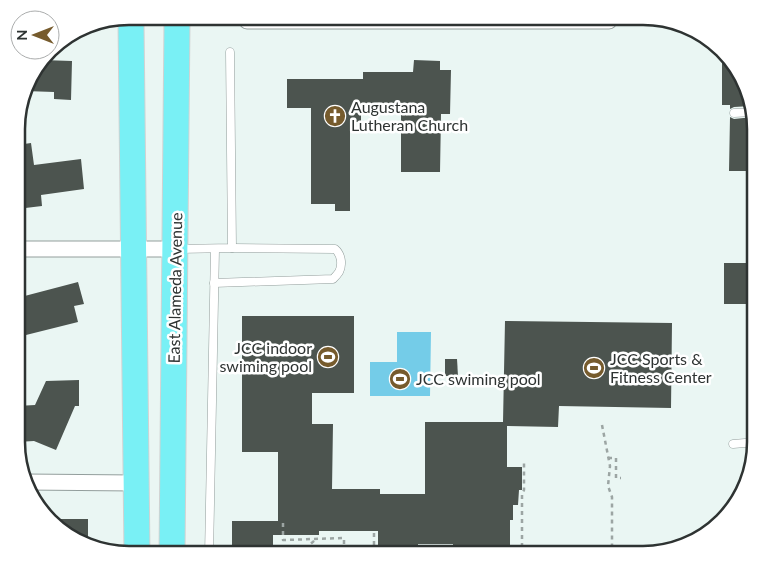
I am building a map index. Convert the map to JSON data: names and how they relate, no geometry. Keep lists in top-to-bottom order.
{
  "streets": {
    "main road": ["East Alameda Avenue"]
  },
  "places": {
    "church": ["Augustana Lutheran Church"],
    "sports": ["JCC indoor swiming pool", "JCC Sports & Fitness Center", "JCC swiming pool"]
  },
  "north": "left"
}
